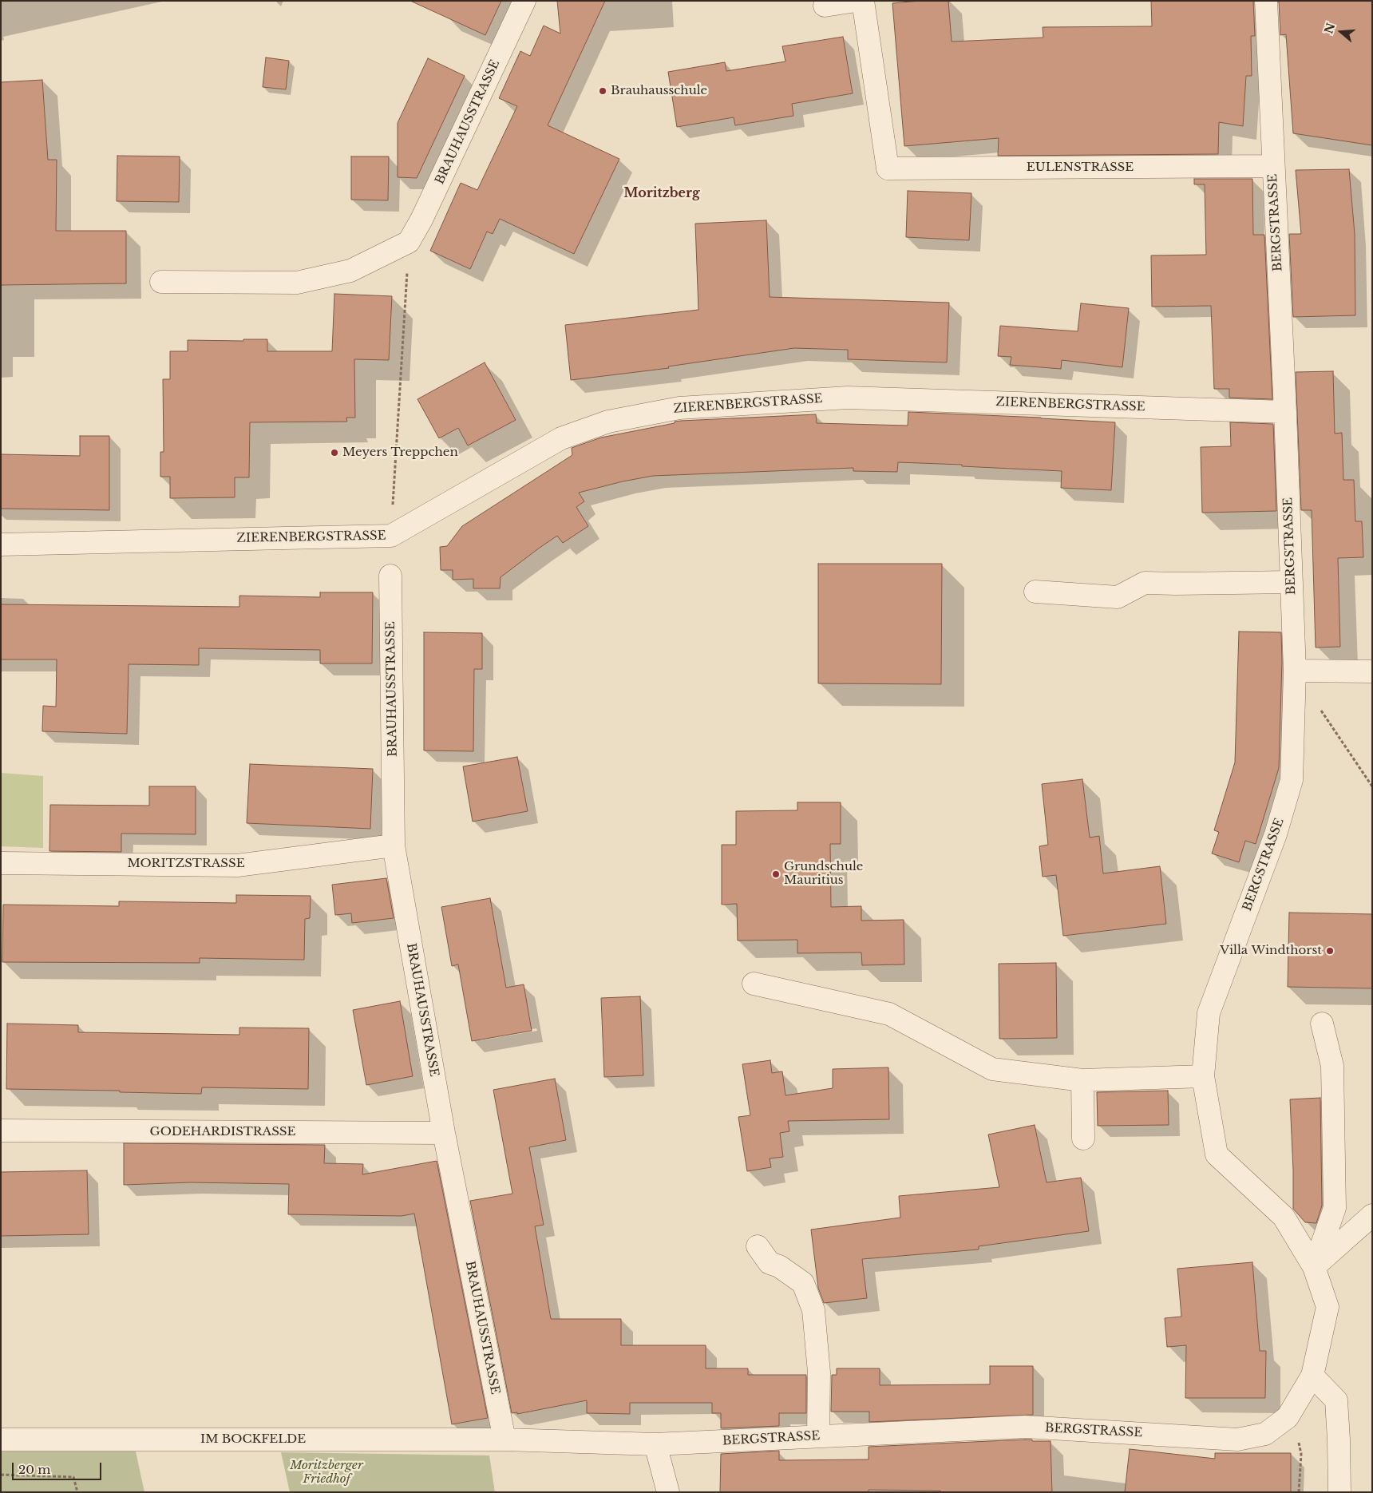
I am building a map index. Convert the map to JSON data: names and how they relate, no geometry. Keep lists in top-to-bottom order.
{
  "streets": {
    "street": [
      "BRAUHAUSSTRASSE",
      "EULENSTRASSE",
      "BERGSTRASSE",
      "ZIERENBERGSTRASSE",
      "MORITZSTRASSE",
      "GODEHARDISTRASSE",
      "IM BOCKFELDE"
    ]
  },
  "crossings": [
    ["BRAUHAUSSTRASSE", "BERGSTRASSE"],
    ["BRAUHAUSSTRASSE", "MORITZSTRASSE"],
    ["BRAUHAUSSTRASSE", "GODEHARDISTRASSE"],
    ["BRAUHAUSSTRASSE", "IM BOCKFELDE"],
    ["EULENSTRASSE", "BERGSTRASSE"],
    ["BERGSTRASSE", "ZIERENBERGSTRASSE"],
    ["BERGSTRASSE", "IM BOCKFELDE"]
  ],
  "districts": ["Moritzberg"],
  "parks": ["Moritzberger Friedhof"],
  "places": [
    "Brauhausschule",
    "Meyers Treppchen",
    "Grundschule Mauritius",
    "Villa Windthorst"
  ],
  "scale_bar": "20 m",
  "north": "left"
}
